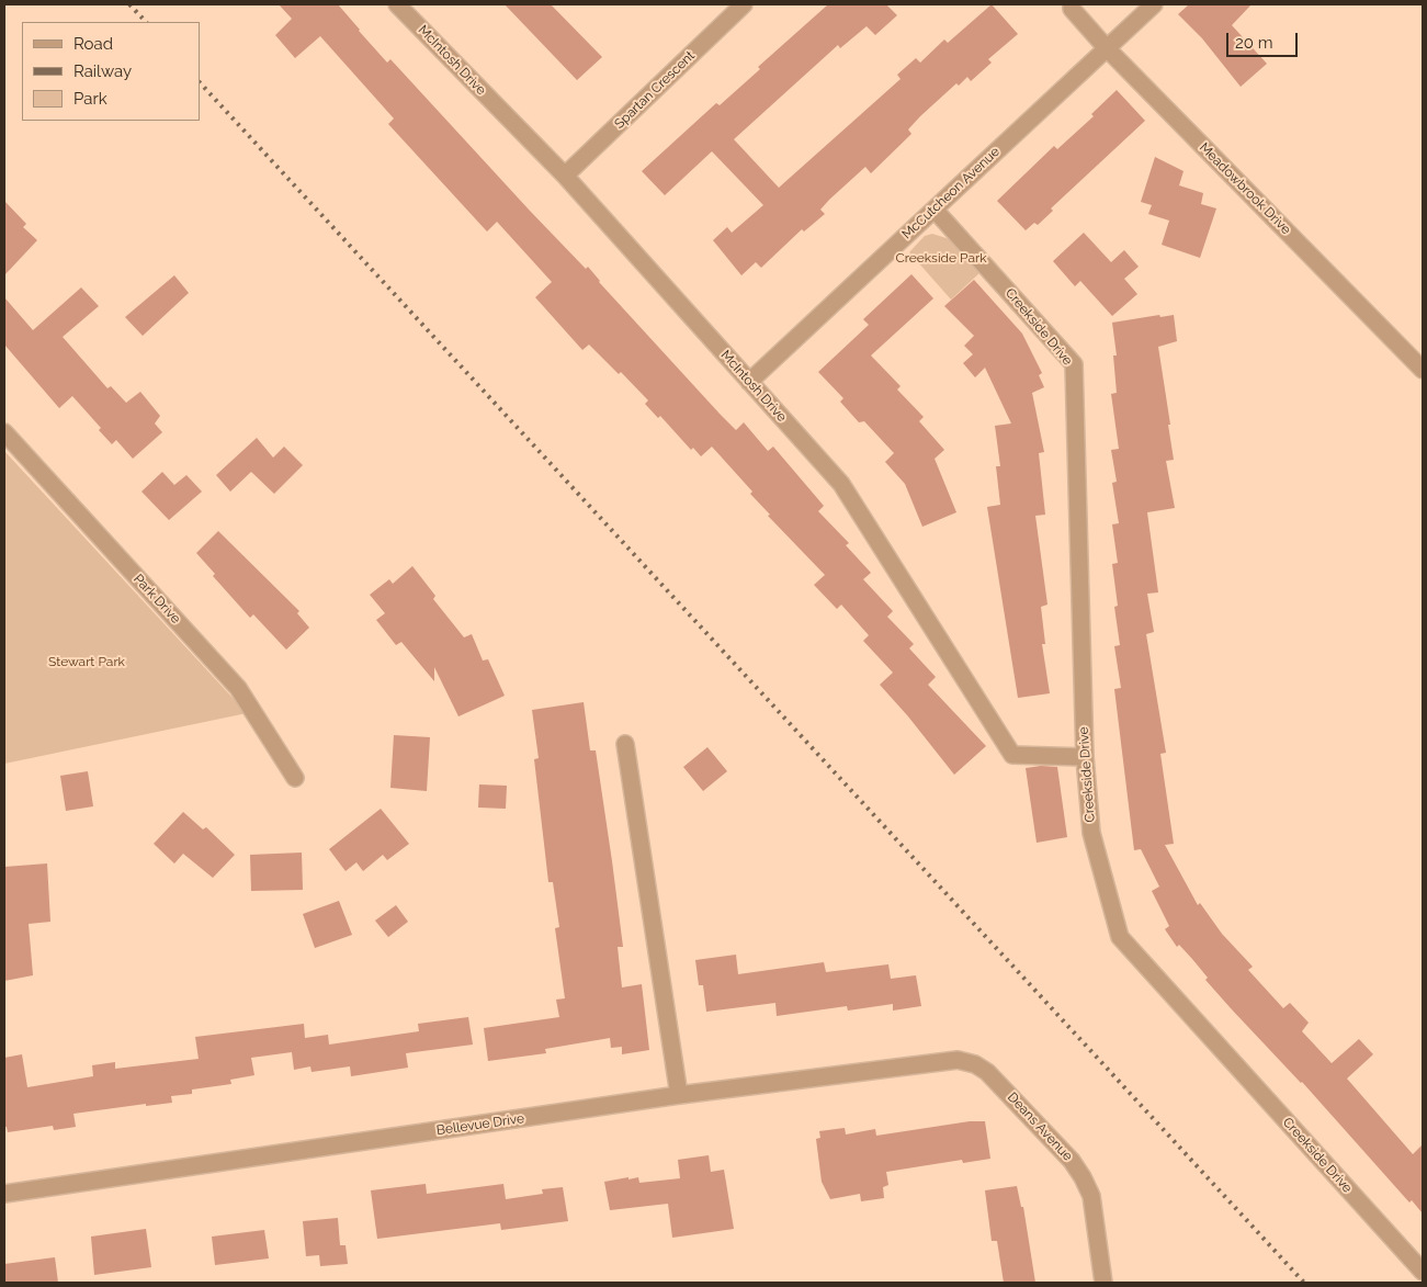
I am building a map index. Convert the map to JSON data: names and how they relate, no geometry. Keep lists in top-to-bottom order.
{
  "streets": {
    "street": [
      "McIntosh Drive",
      "Spartan Crescent",
      "Meadowbrook Drive",
      "McCutcheon Avenue",
      "Creekside Drive",
      "Park Drive",
      "Bellevue Drive",
      "Deans Avenue"
    ]
  },
  "crossings": [
    ["McIntosh Drive", "Spartan Crescent"],
    ["McIntosh Drive", "McCutcheon Avenue"],
    ["McIntosh Drive", "Creekside Drive"],
    ["Meadowbrook Drive", "McCutcheon Avenue"],
    ["McCutcheon Avenue", "Creekside Drive"],
    ["Bellevue Drive", "Deans Avenue"]
  ],
  "parks": ["Creekside Park", "Stewart Park"],
  "legend": ["Road", "Railway", "Park"],
  "scale_bar": "20 m"
}
